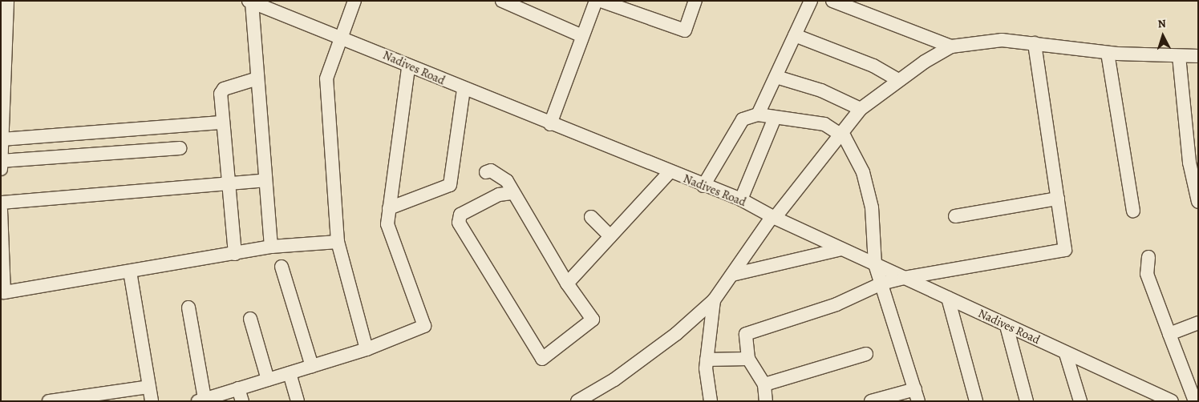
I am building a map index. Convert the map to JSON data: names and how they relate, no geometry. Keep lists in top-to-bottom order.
{
  "streets": {
    "street": ["Nadives Road"]
  },
  "north": "top"
}
